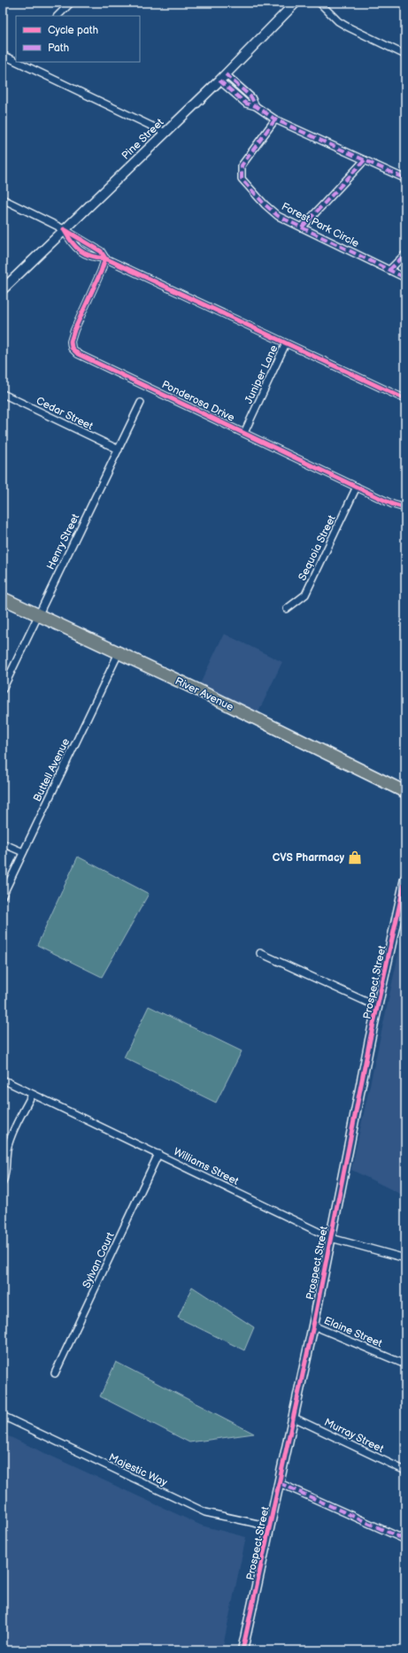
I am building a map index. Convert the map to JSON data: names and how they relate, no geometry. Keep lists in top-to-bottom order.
{
  "streets": {
    "highway": ["River Avenue"],
    "street": [
      "Pine Street",
      "Forest Park Circle",
      "Juniper Lane",
      "Ponderosa Drive",
      "Cedar Street",
      "Henry Street",
      "Sequoia Street",
      "Buttell Avenue",
      "Prospect Street",
      "Williams Street",
      "Sylvan Court",
      "Elaine Street",
      "Murray Street",
      "Majestic Way"
    ]
  },
  "crossings": [
    ["Juniper Lane", "Ponderosa Drive"],
    ["Ponderosa Drive", "Sequoia Street"],
    ["Cedar Street", "Henry Street"],
    ["Henry Street", "River Avenue"],
    ["River Avenue", "Buttell Avenue"],
    ["Prospect Street", "Williams Street"],
    ["Prospect Street", "Elaine Street"],
    ["Prospect Street", "Murray Street"],
    ["Prospect Street", "Majestic Way"],
    ["Williams Street", "Sylvan Court"]
  ],
  "places": {
    "shop": ["CVS Pharmacy"]
  },
  "legend": ["Cycle path", "Path"]
}
